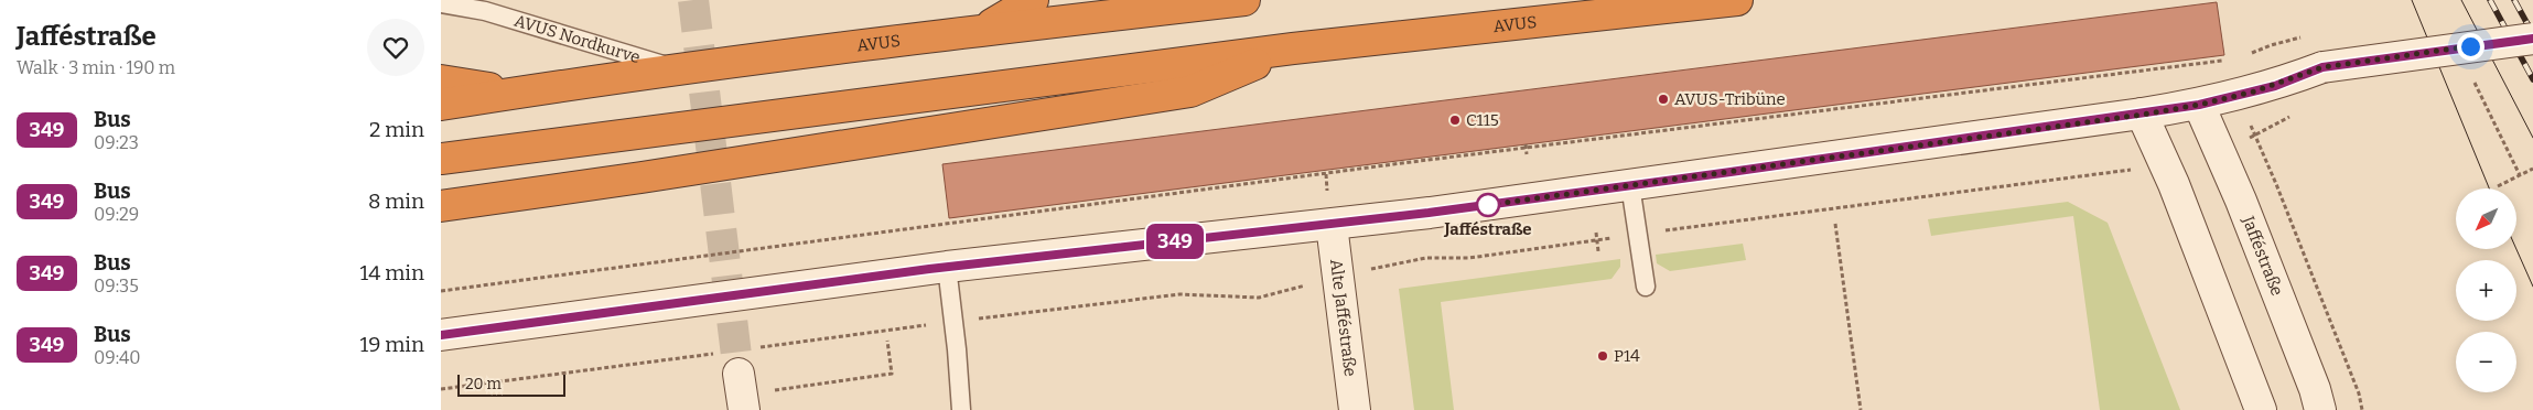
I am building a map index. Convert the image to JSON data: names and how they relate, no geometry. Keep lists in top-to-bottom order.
{
  "streets": {
    "highway": ["AVUS"],
    "main road": ["Jafféstraße", "Alte Jafféstraße"],
    "lane": ["AVUS Nordkurve"]
  },
  "crossings": [
    ["AVUS", "AVUS Nordkurve"]
  ],
  "places": [
    "AVUS-Tribüne",
    "C115",
    "Jafféstraße",
    "P14"
  ],
  "lines": ["bus line 349"],
  "scale_bar": "20 m",
  "north": "bottom left",
  "page": {
    "heading": ["Jafféstraße", "Walk · 3 min · 190 m"],
    "on_map": "349",
    "list": [
      {
        "mark": "349",
        "name": "Bus",
        "note": "09:23",
        "value": "2 min"
      },
      {
        "mark": "349",
        "name": "Bus",
        "note": "09:29",
        "value": "8 min"
      },
      {
        "mark": "349",
        "name": "Bus",
        "note": "09:35",
        "value": "14 min"
      },
      {
        "mark": "349",
        "name": "Bus",
        "note": "09:40",
        "value": "19 min"
      }
    ],
    "map_buttons": ["+", "−"],
    "scale": "20 m"
  }
}
